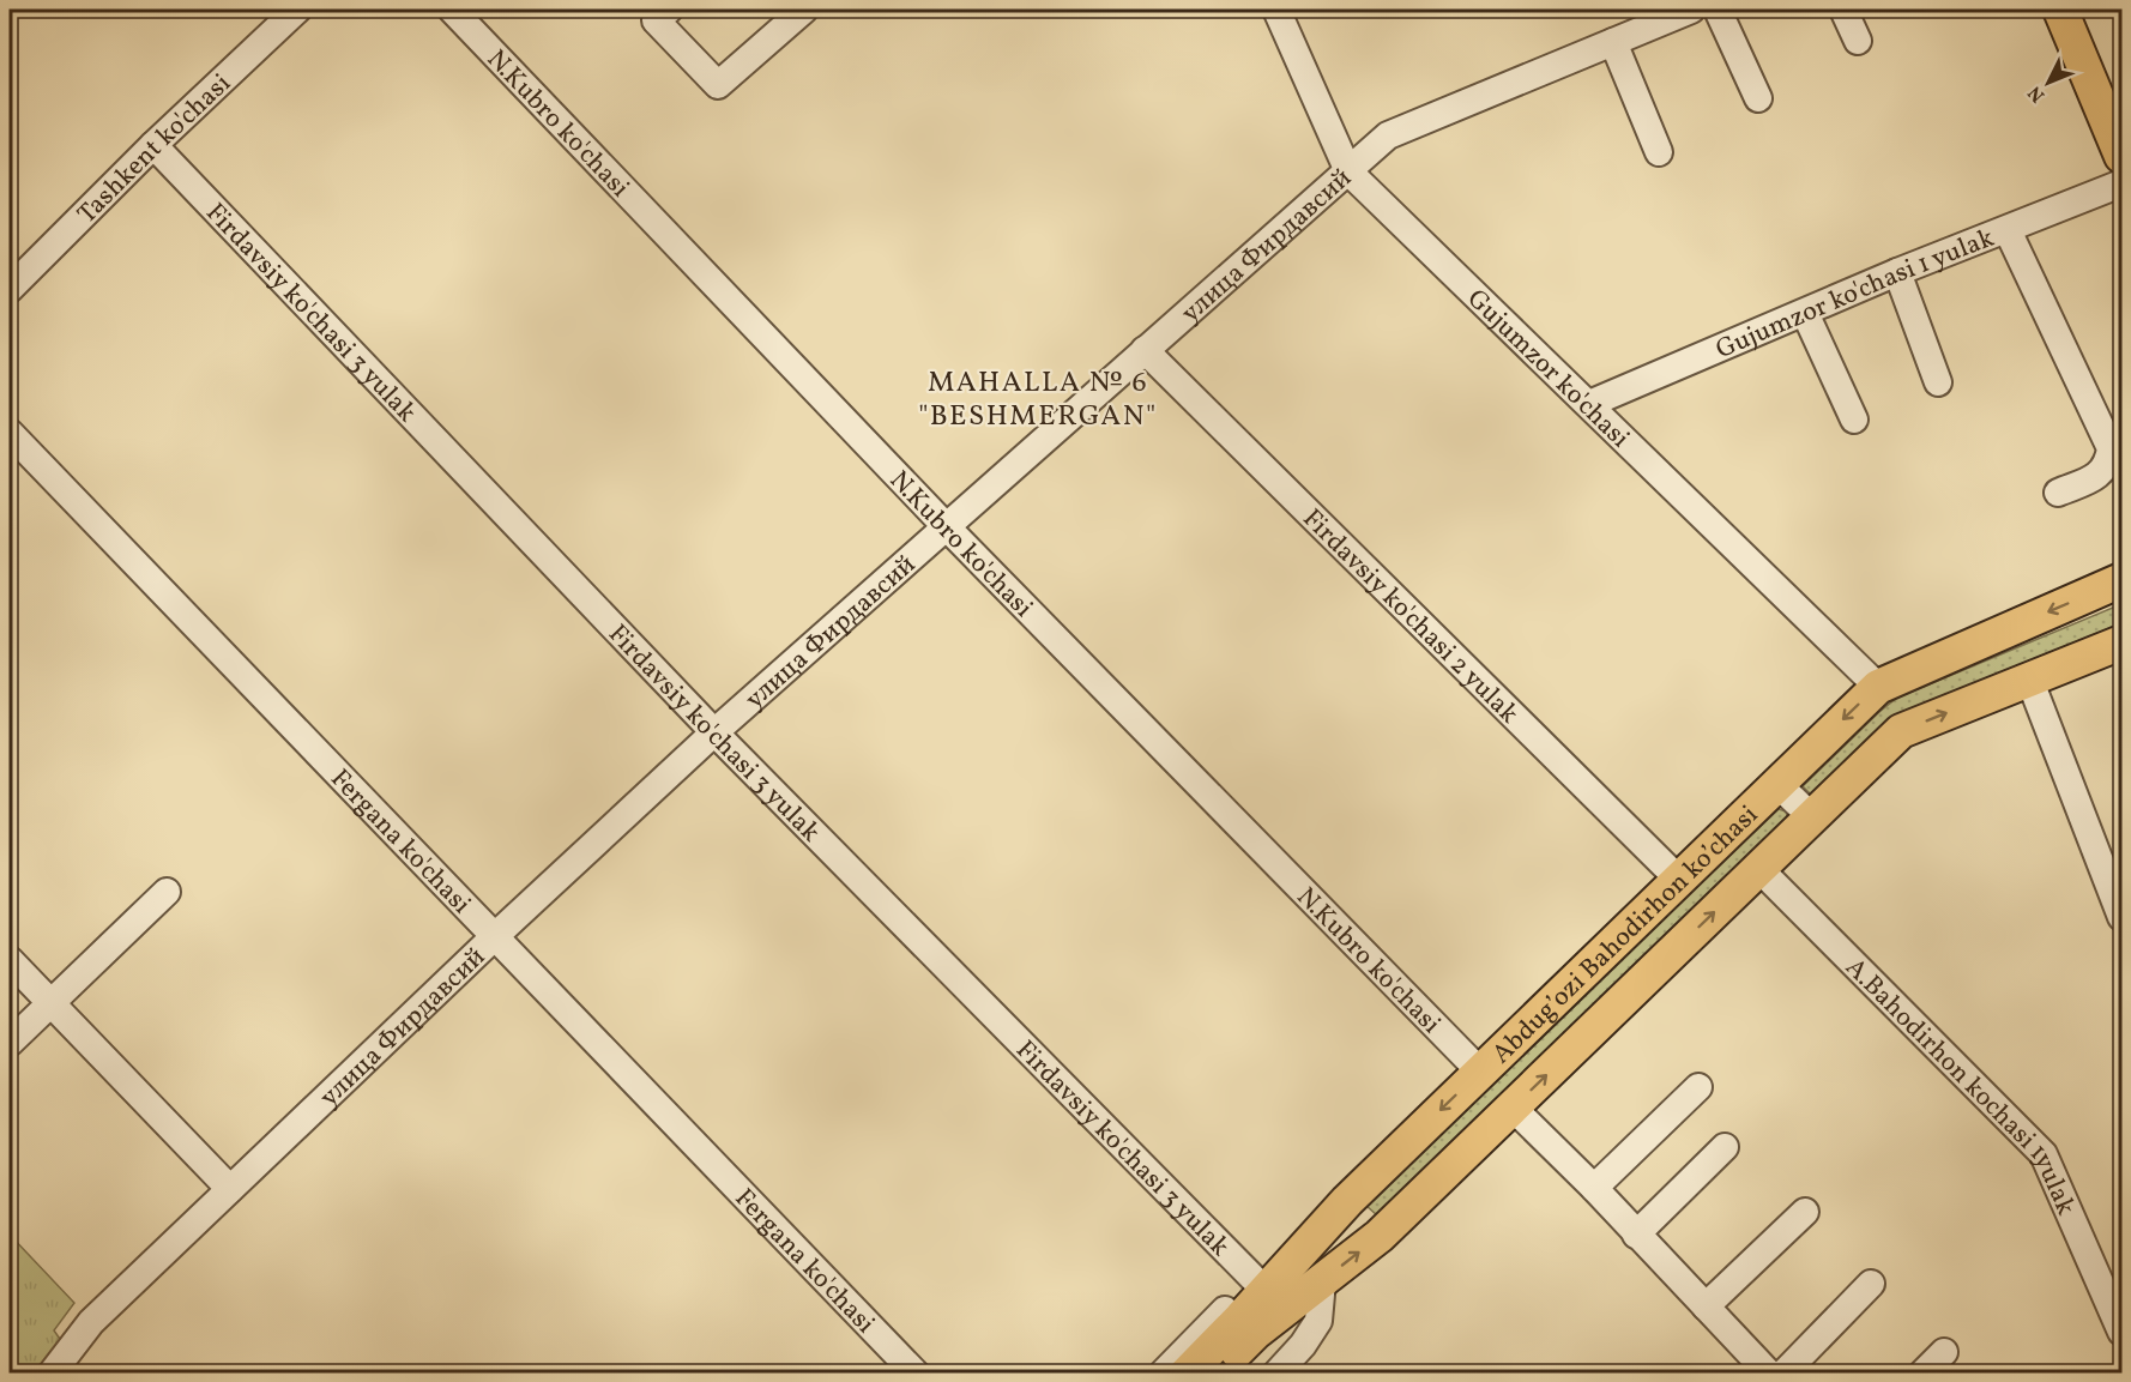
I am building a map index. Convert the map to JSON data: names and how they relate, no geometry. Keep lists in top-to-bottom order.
{
  "streets": {
    "main road": ["Abdug’ozi Bahodirhon ko’chasi"],
    "street": [
      "N.Kubro ko'chasi",
      "Tashkent ko'chasi",
      "улица Фирдавсий",
      "Gujumzor ko'chasi 1 yulak",
      "Firdavsiy ko'chasi 3 yulak",
      "Gujumzor ko'chasi",
      "Firdavsiy ko'chasi 2 yulak",
      "Fergana ko'chasi",
      "A.Bahodirhon kochasi 1yulak"
    ]
  },
  "crossings": [
    ["N.Kubro ko'chasi", "улица Фирдавсий"],
    ["N.Kubro ko'chasi", "Abdug’ozi Bahodirhon ko’chasi"],
    ["Tashkent ko'chasi", "Firdavsiy ko'chasi 3 yulak"],
    ["улица Фирдавсий", "Firdavsiy ko'chasi 3 yulak"],
    ["улица Фирдавсий", "Gujumzor ko'chasi"],
    ["улица Фирдавсий", "Firdavsiy ko'chasi 2 yulak"],
    ["улица Фирдавсий", "Fergana ko'chasi"],
    ["Gujumzor ko'chasi 1 yulak", "Gujumzor ko'chasi"],
    ["Firdavsiy ko'chasi 3 yulak", "Abdug’ozi Bahodirhon ko’chasi"],
    ["Gujumzor ko'chasi", "Abdug’ozi Bahodirhon ko’chasi"],
    ["Firdavsiy ko'chasi 2 yulak", "Abdug’ozi Bahodirhon ko’chasi"],
    ["Abdug’ozi Bahodirhon ko’chasi", "A.Bahodirhon kochasi 1yulak"]
  ],
  "districts": ["MAHALLA № 6 \"BESHMERGAN\""],
  "north": "bottom left"
}
